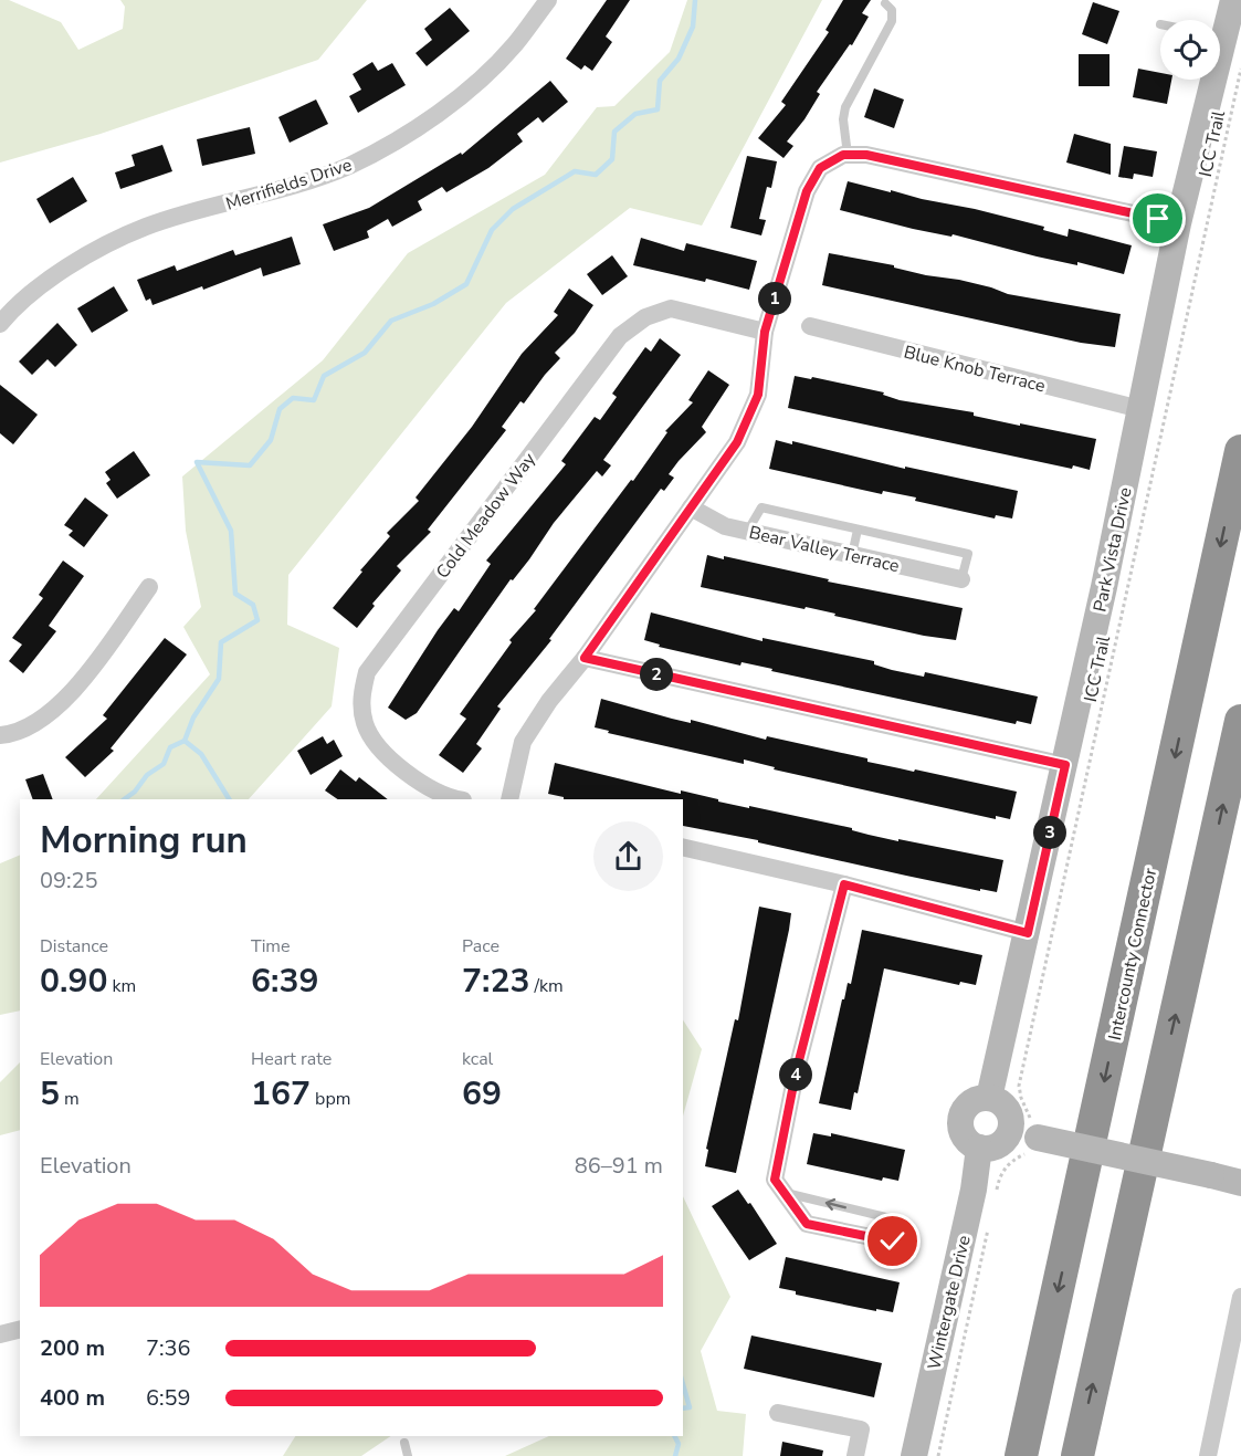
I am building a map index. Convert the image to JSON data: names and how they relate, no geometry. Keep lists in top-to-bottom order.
{
  "streets": {
    "highway": ["Intercounty Connector"],
    "street": [
      "Merrifields Drive",
      "Blue Knob Terrace",
      "Cold Meadow Way",
      "Bear Valley Terrace",
      "Park Vista Drive",
      "Wintergate Drive"
    ],
    "path": ["ICC Trail"]
  },
  "crossings": [
    ["Blue Knob Terrace", "Park Vista Drive"]
  ],
  "page": {
    "pins": [
      "1",
      "2",
      "3",
      "4"
    ],
    "heading": ["Morning run", "09:25"],
    "stats": [
      ["Distance", "0.90 km"],
      ["Time", "6:39"],
      ["Pace", "7:23 /km"],
      ["Elevation", "5 m"],
      ["Heart rate", "167 bpm"],
      ["kcal", "69"]
    ],
    "chart": ["Elevation", "86–91 m"],
    "list": [
      {
        "name": "200 m",
        "note": "7:36"
      },
      {
        "name": "400 m",
        "note": "6:59"
      }
    ]
  }
}
